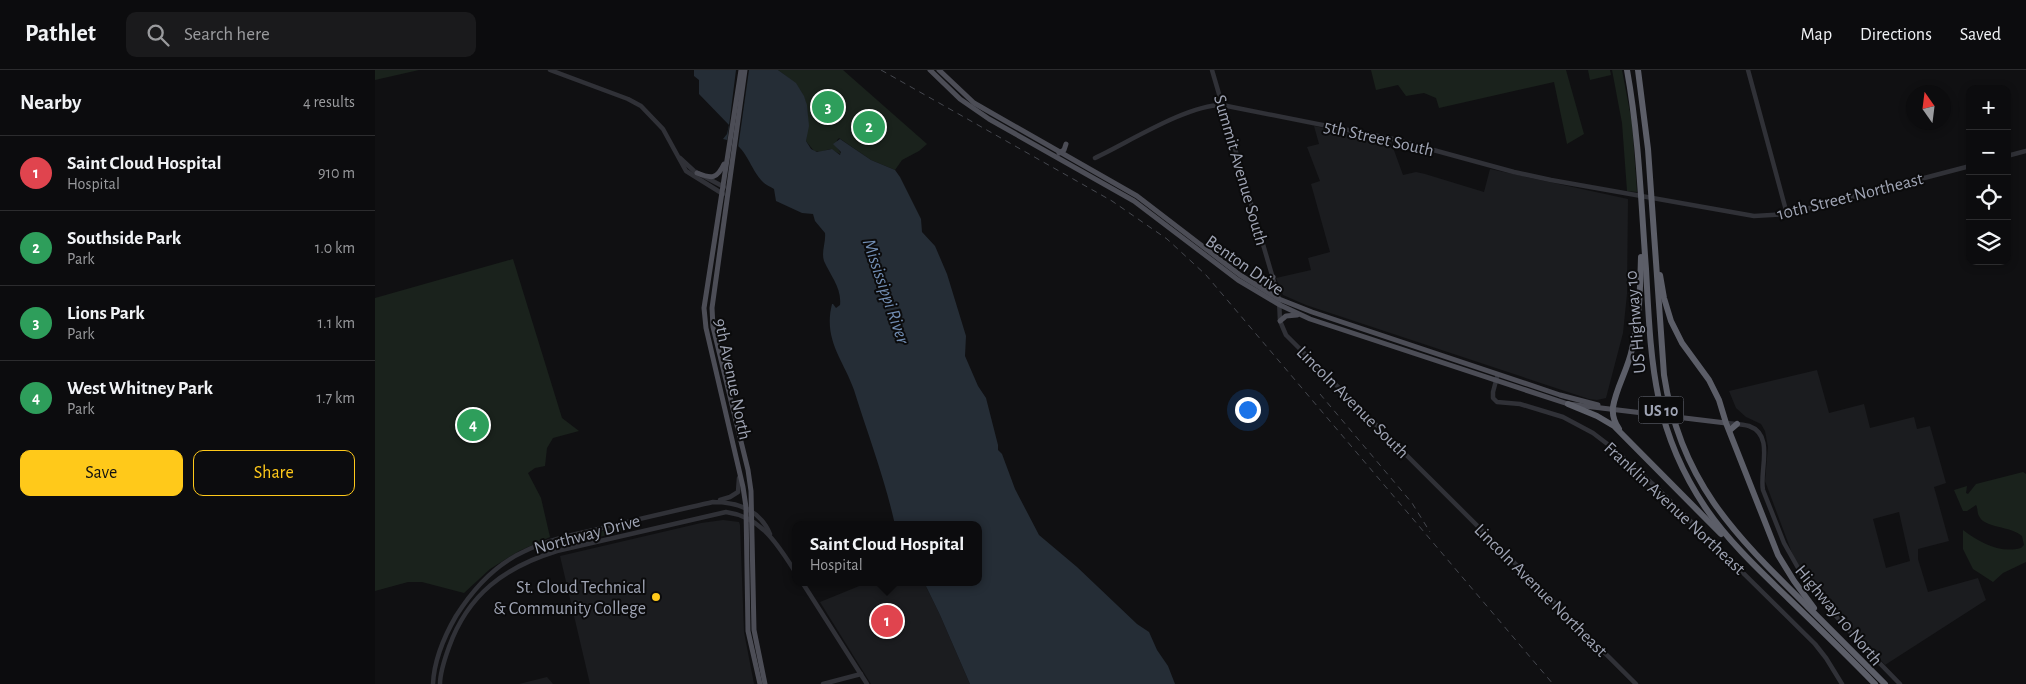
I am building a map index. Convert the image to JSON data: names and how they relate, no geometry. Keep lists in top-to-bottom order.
{
  "streets": {
    "highway": ["US Highway 10", "US 10"],
    "main road": ["Benton Drive", "9th Avenue North"],
    "street": [
      "5th Street South",
      "Summit Avenue South",
      "10th Street Northeast",
      "Lincoln Avenue South",
      "Franklin Avenue Northeast",
      "Northway Drive",
      "Lincoln Avenue Northeast",
      "Highway 10 North"
    ]
  },
  "crossings": [
    ["5th Street South", "Summit Avenue South"],
    ["5th Street South", "10th Street Northeast"],
    ["Summit Avenue South", "Benton Drive"],
    ["Benton Drive", "Franklin Avenue Northeast"],
    ["Benton Drive", "Highway 10 North"],
    ["9th Avenue North", "Northway Drive"],
    ["Lincoln Avenue South", "Lincoln Avenue Northeast"]
  ],
  "water": ["Mississippi River"],
  "places": ["St. Cloud Technical & Community College"],
  "north": "top",
  "page": {
    "header": "Pathlet",
    "search": "Search here",
    "nav": ["Map", "Directions", "Saved"],
    "heading": ["Nearby", "4 results"],
    "map_buttons": ["+", "−"],
    "pins": [
      "3",
      "2",
      "4",
      "1"
    ],
    "list": [
      {
        "mark": "1",
        "name": "Saint Cloud Hospital",
        "note": "Hospital",
        "value": "910 m"
      },
      {
        "mark": "2",
        "name": "Southside Park",
        "note": "Park",
        "value": "1.0 km"
      },
      {
        "mark": "3",
        "name": "Lions Park",
        "note": "Park",
        "value": "1.1 km"
      },
      {
        "mark": "4",
        "name": "West Whitney Park",
        "note": "Park",
        "value": "1.7 km"
      }
    ],
    "buttons": ["Save", "Share"],
    "popup": ["Saint Cloud Hospital", "Hospital"]
  }
}
